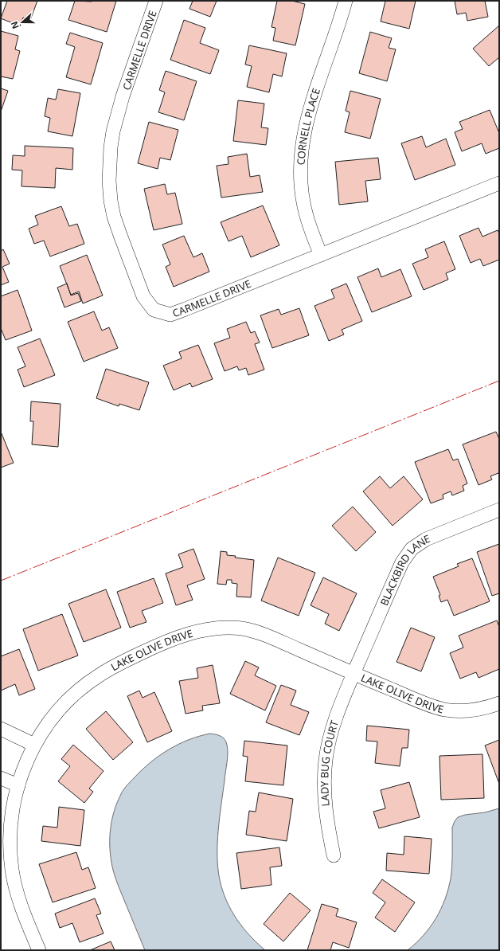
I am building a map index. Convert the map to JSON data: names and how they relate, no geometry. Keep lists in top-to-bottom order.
{
  "streets": {
    "street": [
      "CARMELLE DRIVE",
      "CORNELL PLACE",
      "BLACKBIRD LANE",
      "LAKE OLIVE DRIVE",
      "LADY BUG COURT"
    ]
  },
  "crossings": [
    ["CARMELLE DRIVE", "CORNELL PLACE"],
    ["BLACKBIRD LANE", "LAKE OLIVE DRIVE"],
    ["BLACKBIRD LANE", "LADY BUG COURT"],
    ["LAKE OLIVE DRIVE", "LADY BUG COURT"]
  ],
  "north": "left"
}
